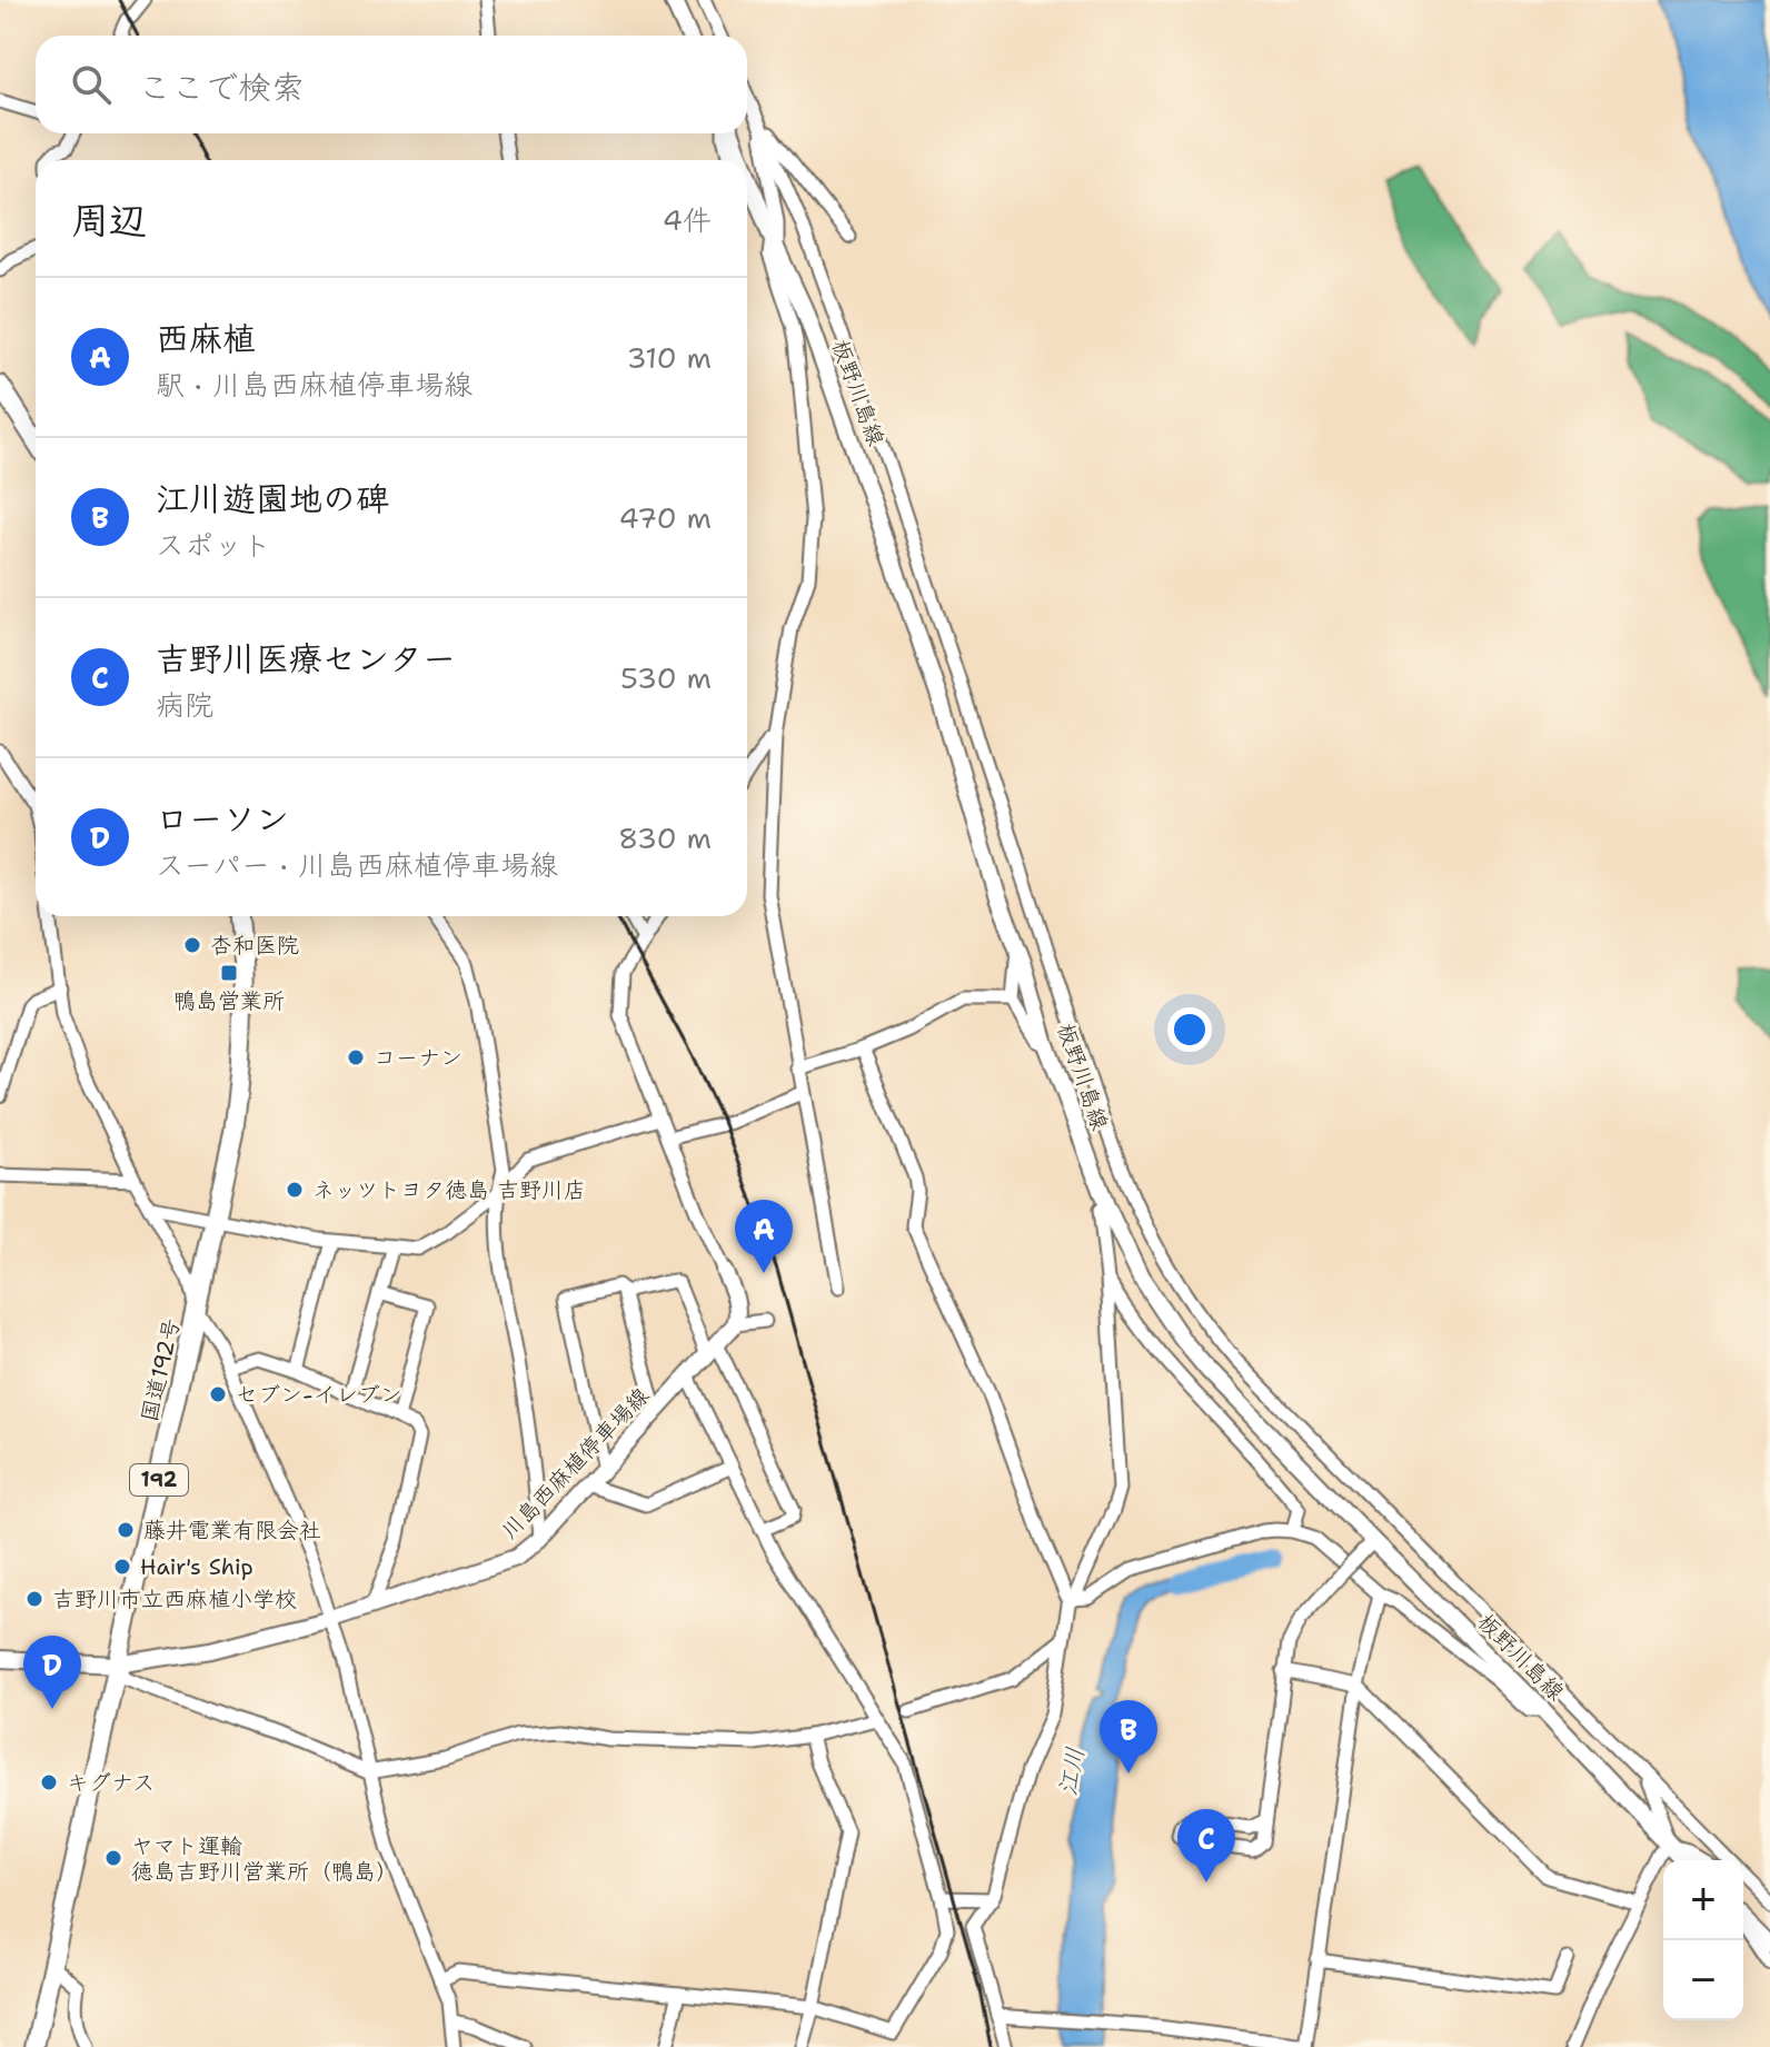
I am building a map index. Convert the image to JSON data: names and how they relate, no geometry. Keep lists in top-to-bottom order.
{
  "streets": {
    "highway": ["国道192号", "192"],
    "main road": ["板野川島線", "川島西麻植停車場線"]
  },
  "crossings": [
    ["国道192号", "川島西麻植停車場線"]
  ],
  "water": ["江川"],
  "places": {
    "other": [
      "杏和医院",
      "コーナン",
      "ネッツトヨタ徳島 吉野川店",
      "セブン-イレブン",
      "藤井電業有限会社",
      "Hair's Ship",
      "吉野川市立西麻植小学校",
      "キグナス",
      "ヤマト運輸 徳島吉野川営業所（鴨島）"
    ],
    "transit": ["鴨島営業所"]
  },
  "page": {
    "search": "ここで検索",
    "heading": ["周辺", "4件"],
    "list": [
      {
        "mark": "A",
        "name": "西麻植",
        "note": "駅 · 川島西麻植停車場線",
        "value": "310 m"
      },
      {
        "mark": "B",
        "name": "江川遊園地の碑",
        "note": "スポット",
        "value": "470 m"
      },
      {
        "mark": "C",
        "name": "吉野川医療センター",
        "note": "病院",
        "value": "530 m"
      },
      {
        "mark": "D",
        "name": "ローソン",
        "note": "スーパー · 川島西麻植停車場線",
        "value": "830 m"
      }
    ],
    "pins": [
      "A",
      "D",
      "B",
      "C"
    ],
    "map_buttons": ["+", "−"]
  }
}
